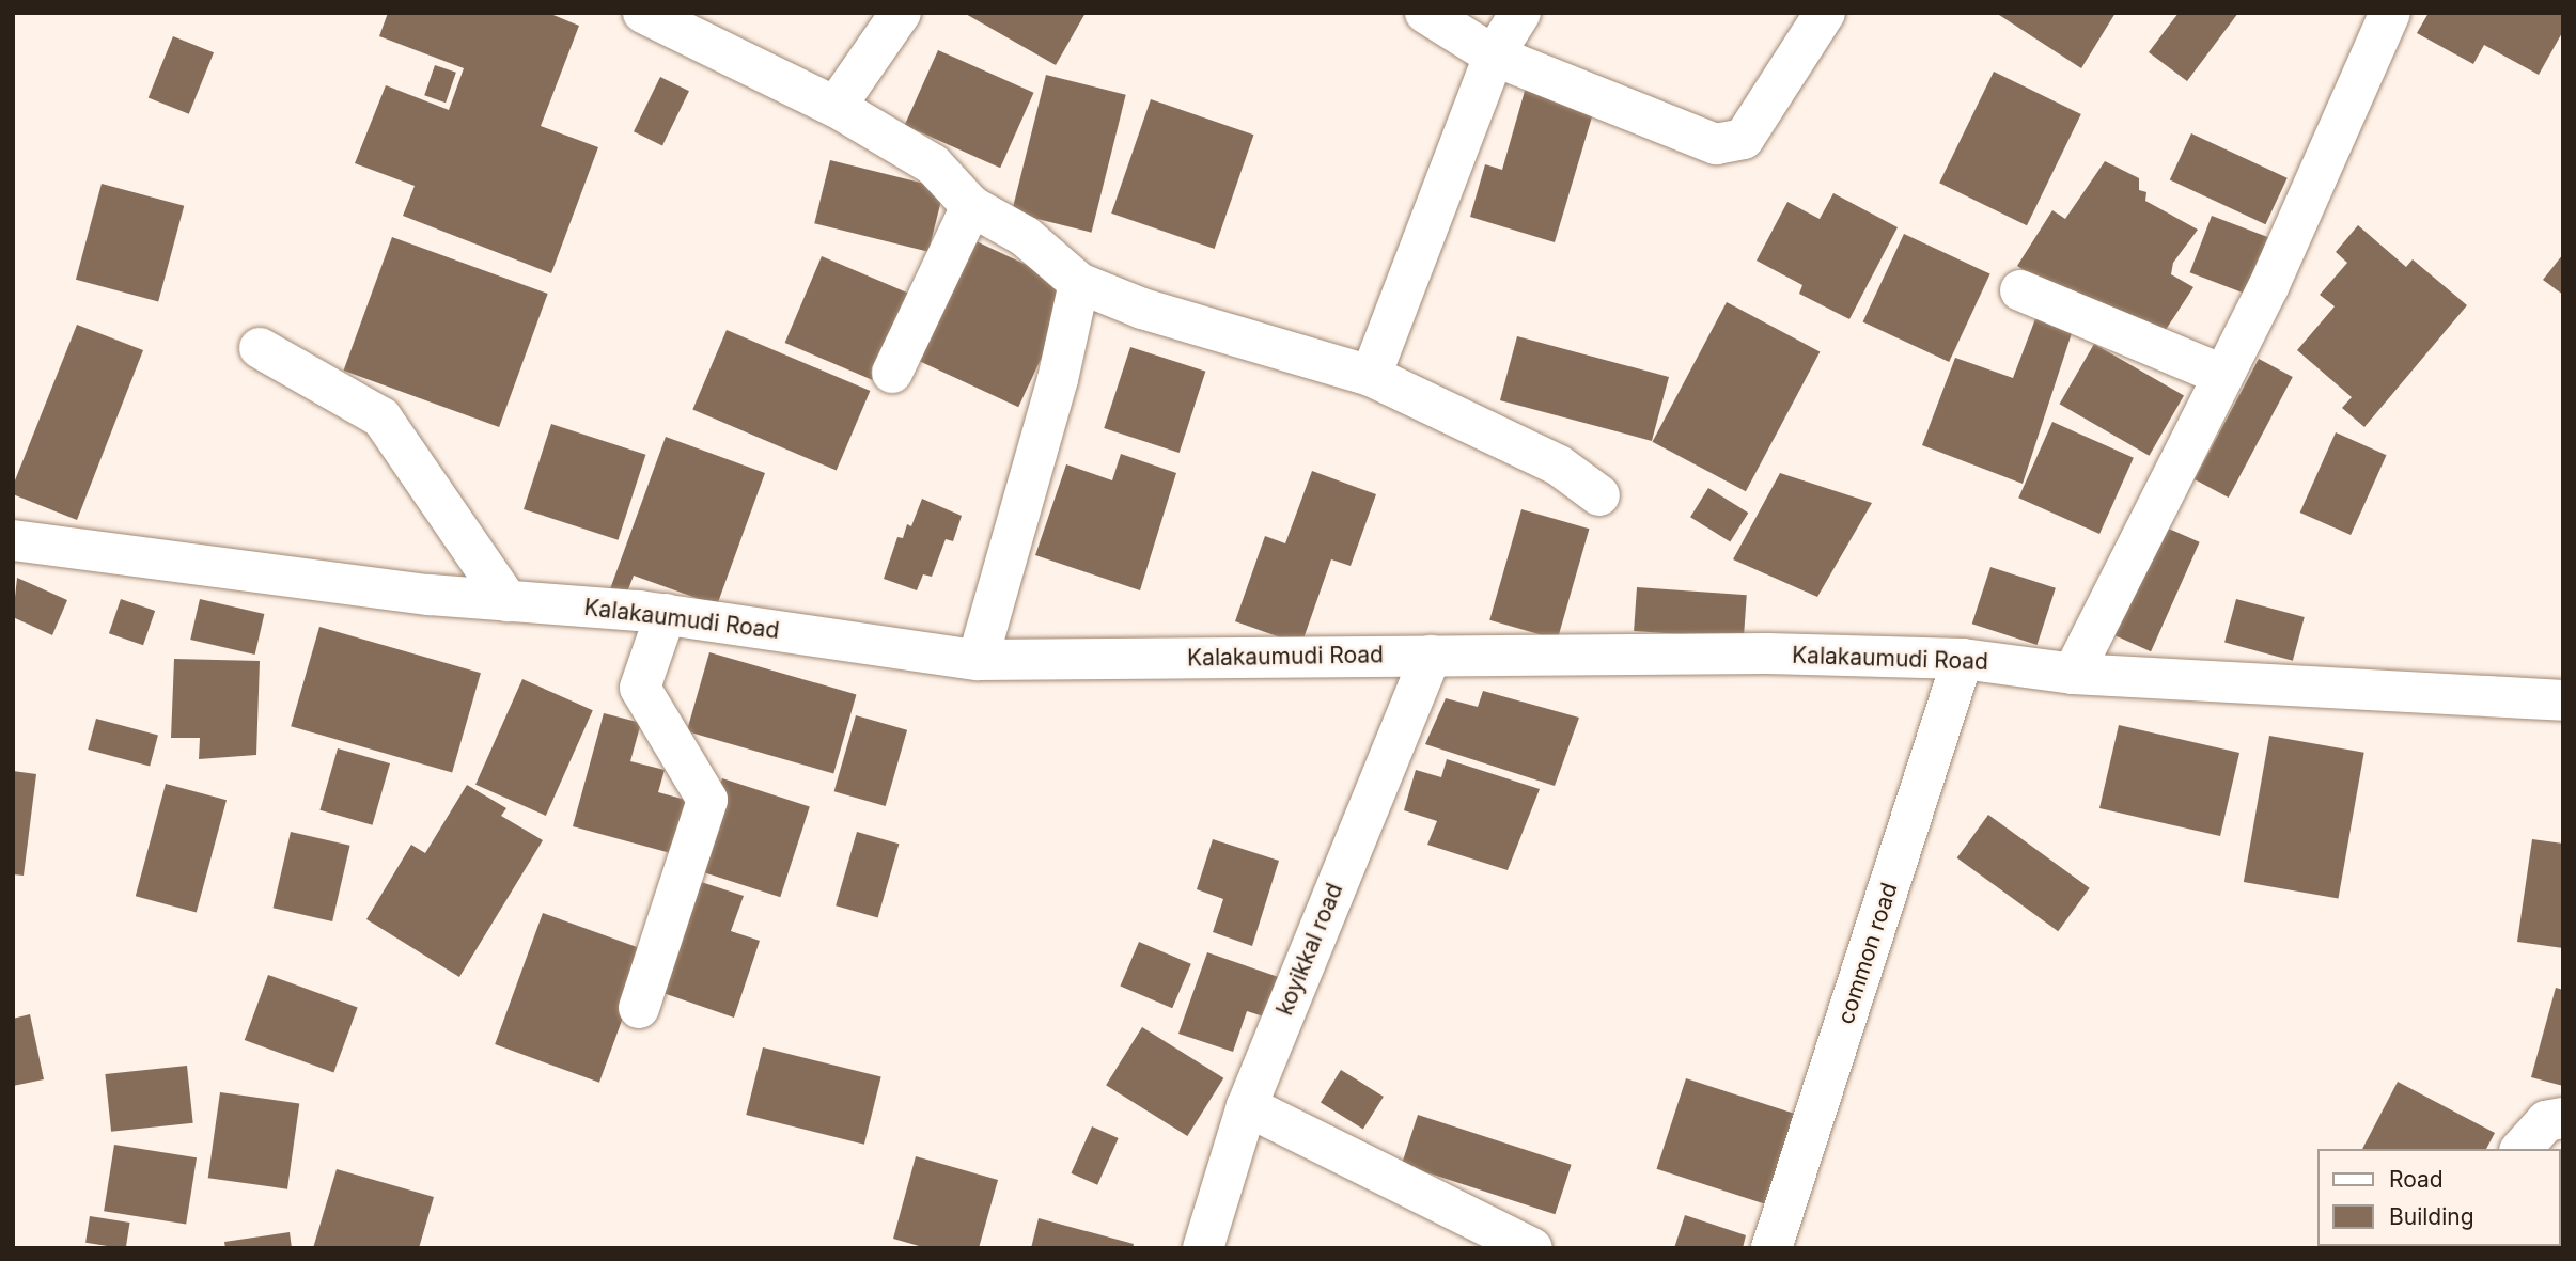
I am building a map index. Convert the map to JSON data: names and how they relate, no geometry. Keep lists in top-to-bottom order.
{
  "streets": {
    "street": ["Kalakaumudi Road", "koyikkal road", "common road"]
  },
  "crossings": [
    ["Kalakaumudi Road", "koyikkal road"],
    ["Kalakaumudi Road", "common road"]
  ],
  "legend": ["Road", "Building"]
}
